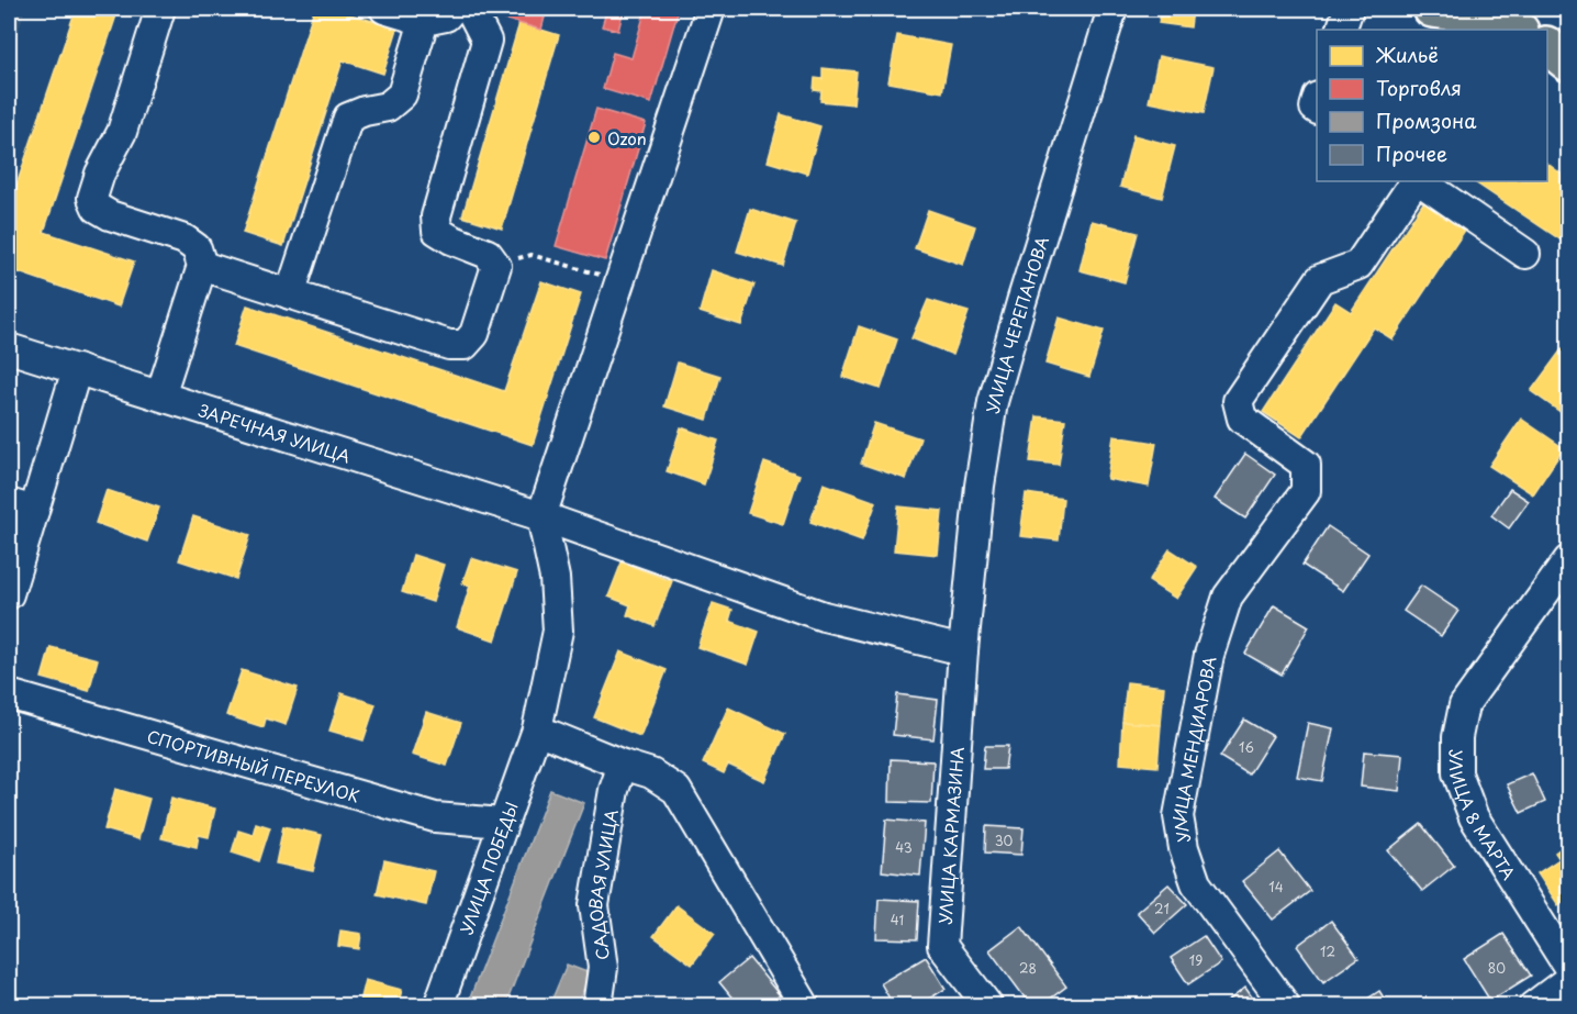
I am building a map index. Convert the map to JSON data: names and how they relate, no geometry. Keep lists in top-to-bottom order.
{
  "streets": {
    "street": [
      "УЛИЦА ЧЕРЕПАНОВА",
      "ЗАРЕЧНАЯ УЛИЦА",
      "УЛИЦА МЕНДИАРОВА",
      "СПОРТИВНЫЙ ПЕРЕУЛОК",
      "УЛИЦА 8 МАРТА",
      "УЛИЦА КАРМАЗИНА",
      "УЛИЦА ПОБЕДЫ",
      "САДОВАЯ УЛИЦА"
    ]
  },
  "crossings": [
    ["УЛИЦА ЧЕРЕПАНОВА", "ЗАРЕЧНАЯ УЛИЦА"],
    ["УЛИЦА ЧЕРЕПАНОВА", "УЛИЦА КАРМАЗИНА"],
    ["ЗАРЕЧНАЯ УЛИЦА", "УЛИЦА КАРМАЗИНА"],
    ["ЗАРЕЧНАЯ УЛИЦА", "УЛИЦА ПОБЕДЫ"],
    ["СПОРТИВНЫЙ ПЕРЕУЛОК", "УЛИЦА ПОБЕДЫ"]
  ],
  "places": ["Ozon"],
  "house_numbers": [
    "16",
    "30",
    "43",
    "14",
    "21",
    "41",
    "12",
    "19",
    "28",
    "80"
  ],
  "legend": [
    "Жильё",
    "Торговля",
    "Промзона",
    "Прочее"
  ]
}
